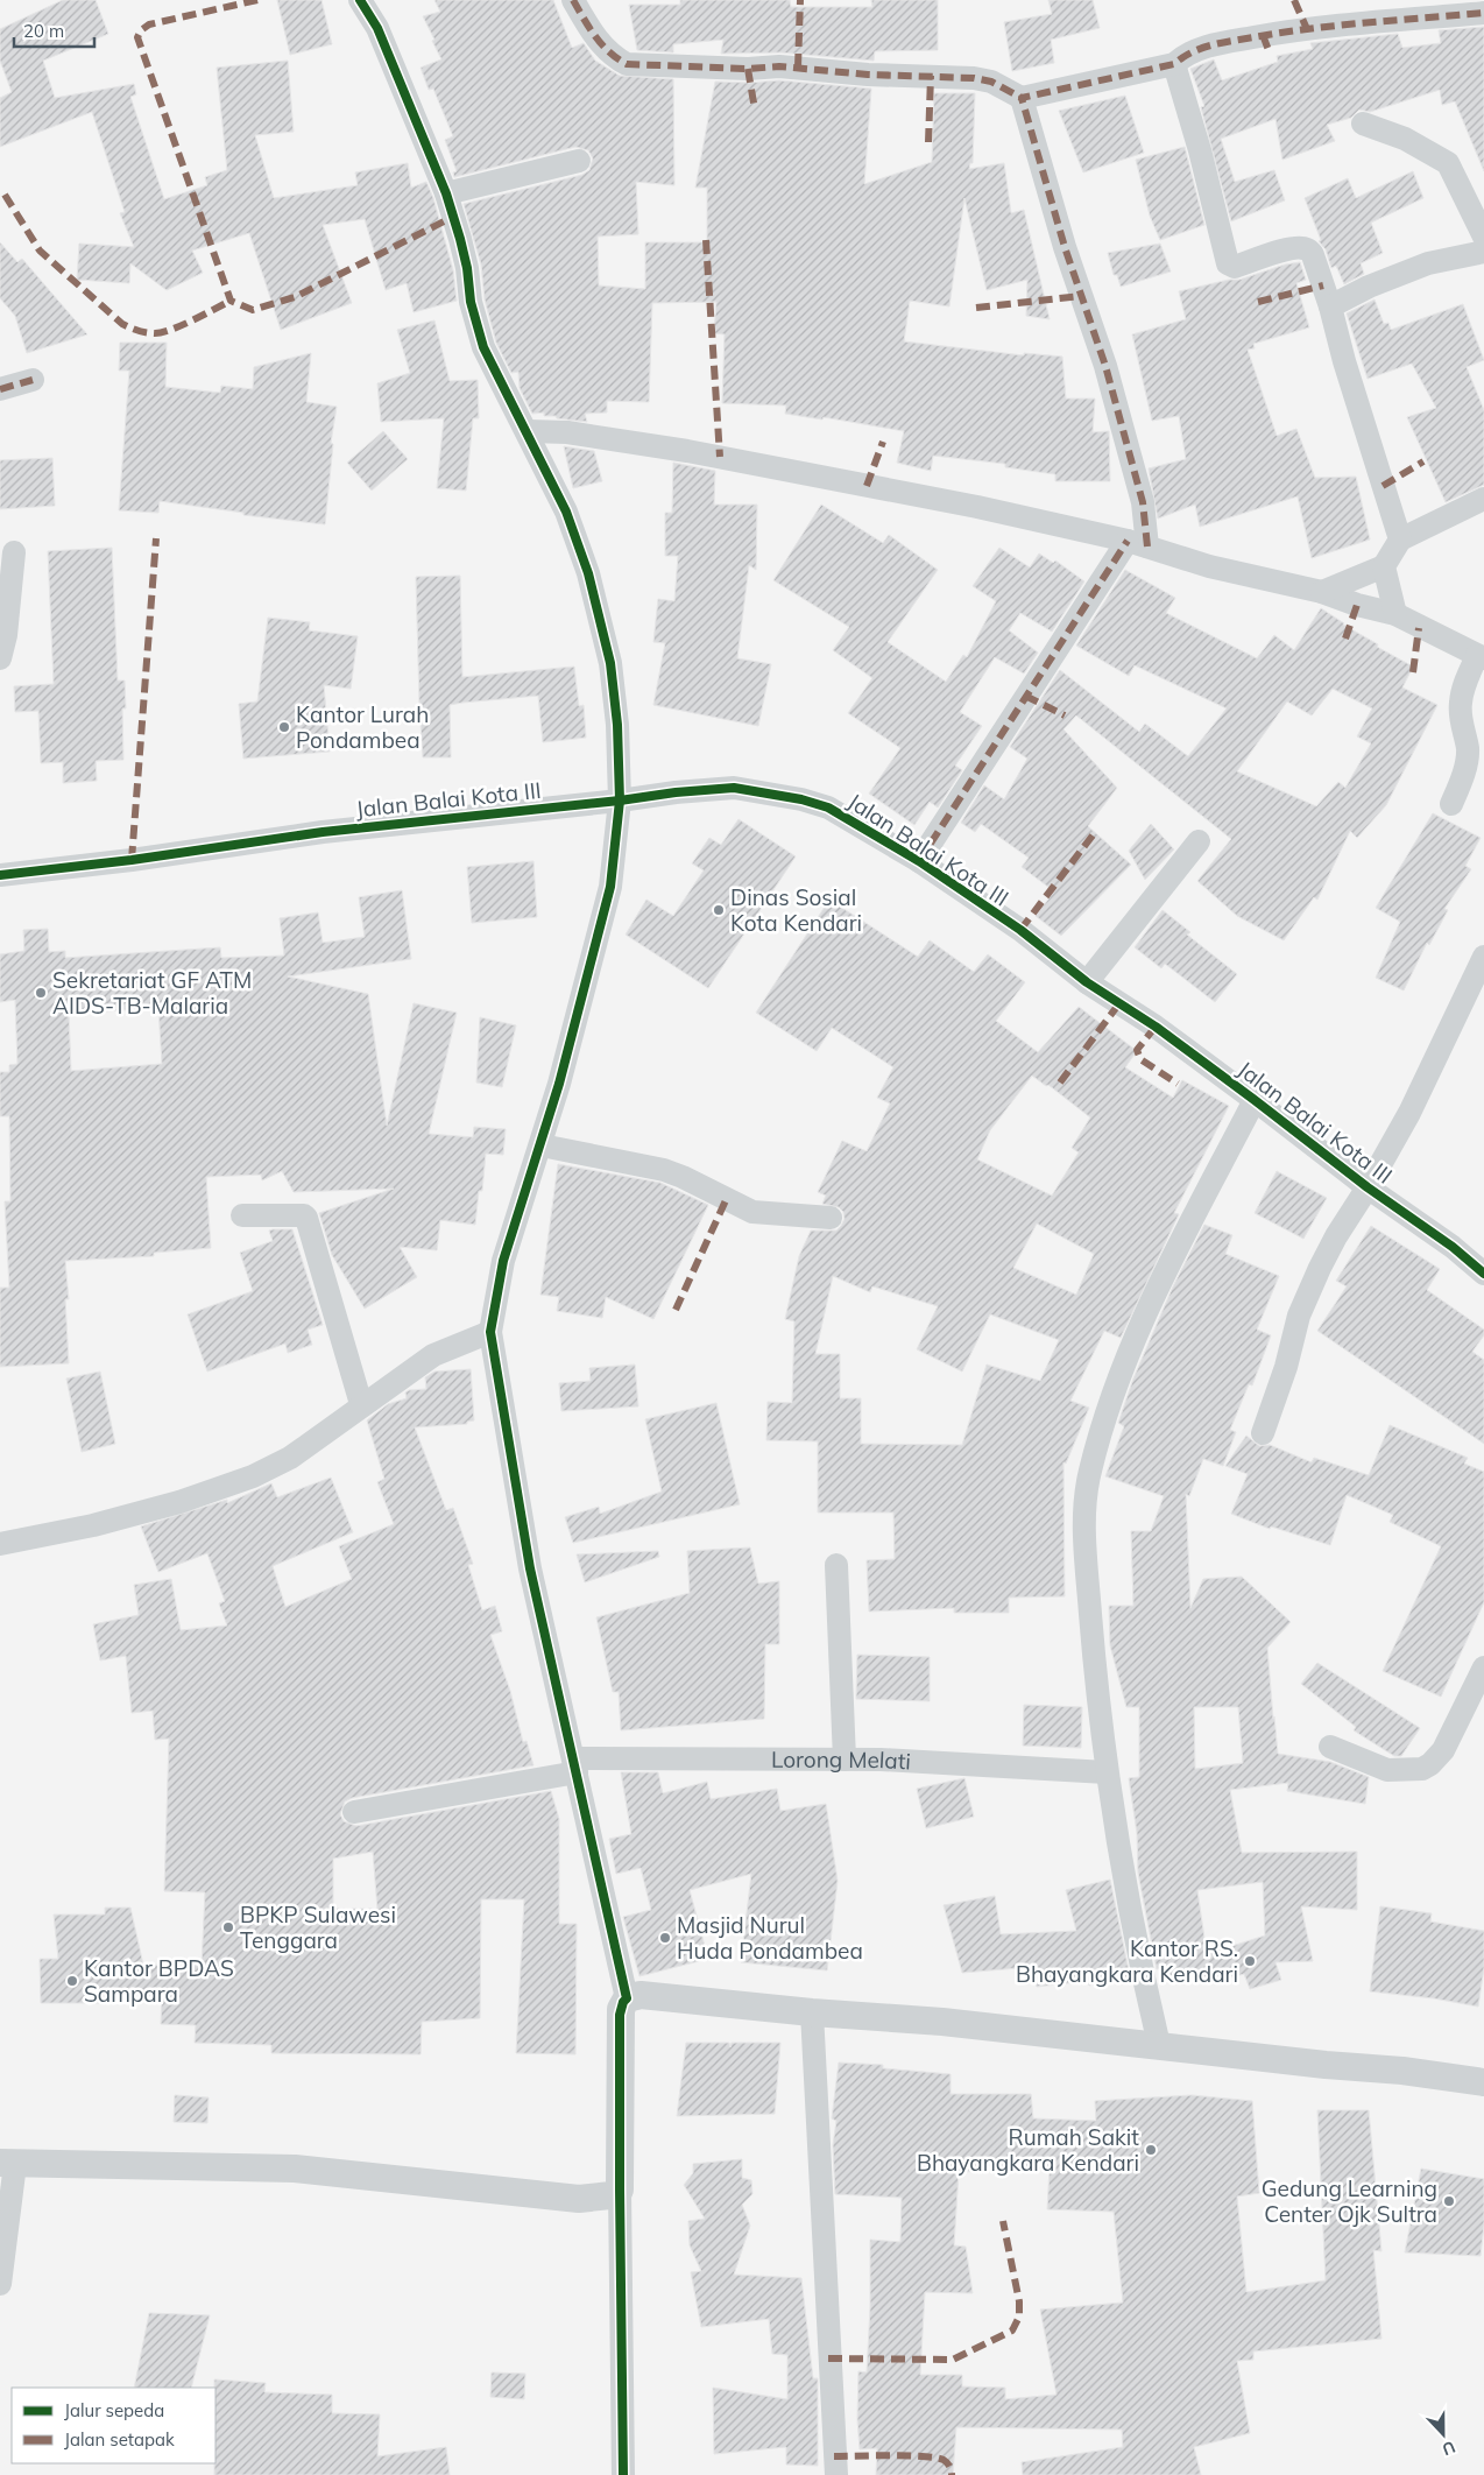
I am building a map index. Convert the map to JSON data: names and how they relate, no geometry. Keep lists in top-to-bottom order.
{
  "streets": {
    "street": ["Jalan Balai Kota III", "Lorong Melati"]
  },
  "places": [
    "Kantor Lurah Pondambea",
    "Dinas Sosial Kota Kendari",
    "Sekretariat GF ATM AIDS-TB-Malaria",
    "BPKP Sulawesi Tenggara",
    "Masjid Nurul Huda Pondambea",
    "Kantor RS. Bhayangkara Kendari",
    "Kantor BPDAS Sampara",
    "Rumah Sakit Bhayangkara Kendari",
    "Gedung Learning Center Ojk Sultra"
  ],
  "legend": ["Jalur sepeda", "Jalan setapak"],
  "scale_bar": "20 m",
  "north": "bottom"
}
